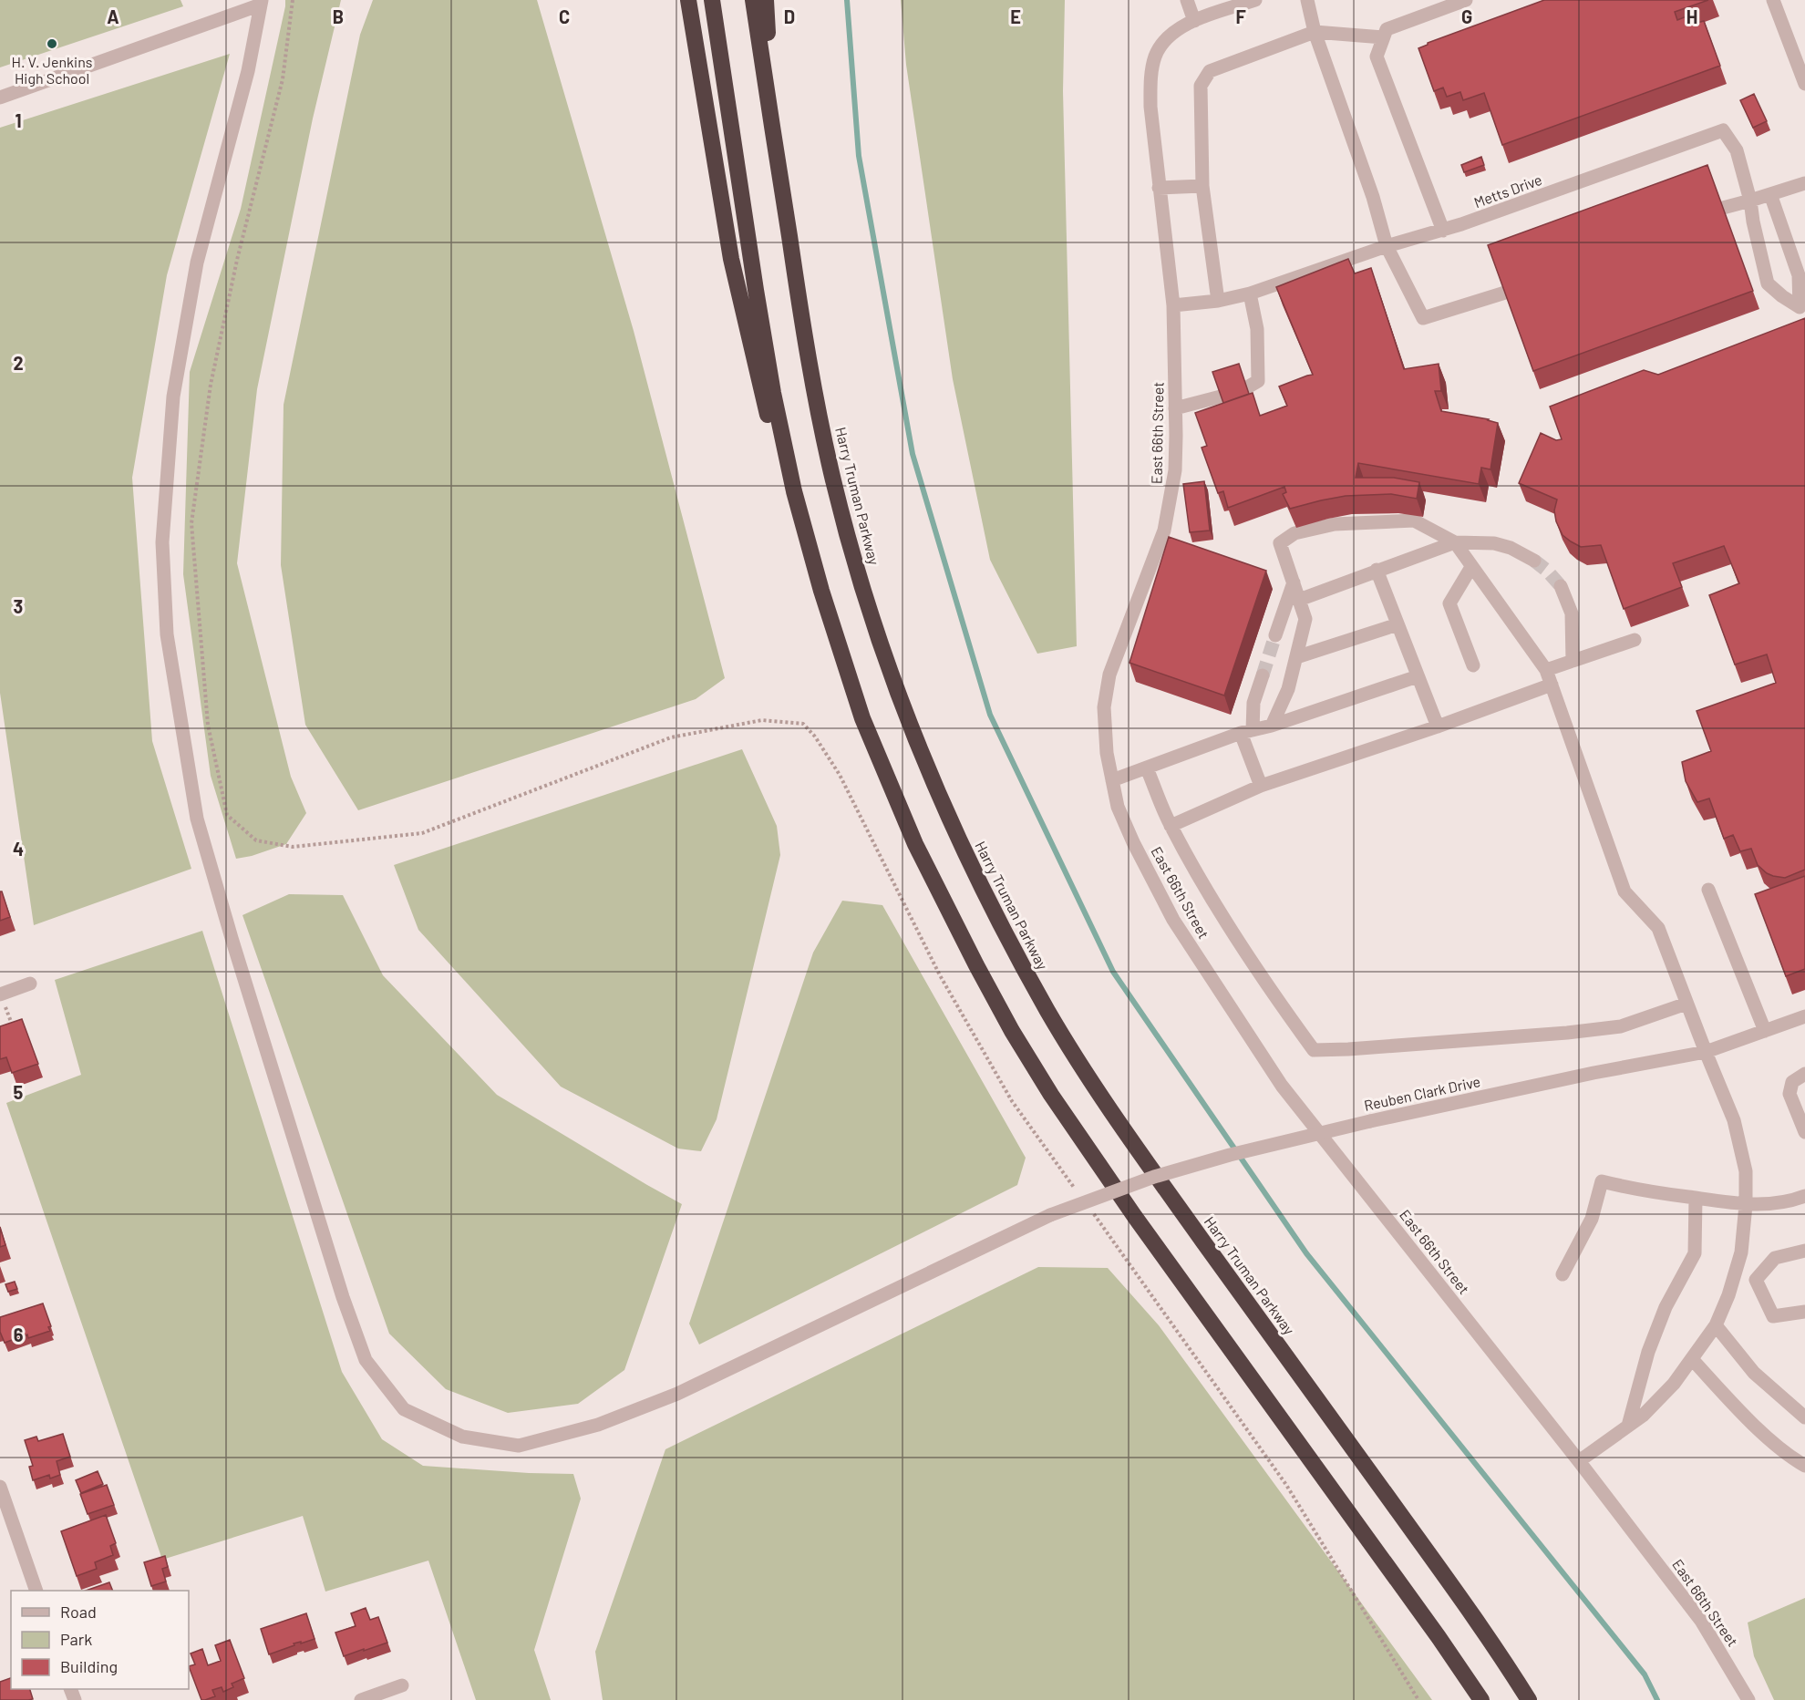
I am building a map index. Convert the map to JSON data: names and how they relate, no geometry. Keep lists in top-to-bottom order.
{
  "streets": {
    "highway": ["Harry Truman Parkway"],
    "street": ["Metts Drive", "East 66th Street", "Reuben Clark Drive"]
  },
  "crossings": [
    ["Metts Drive", "East 66th Street"]
  ],
  "places": ["H. V. Jenkins High School"],
  "legend": ["Road", "Park", "Building"],
  "grid": {
    "columns": [
      "A",
      "B",
      "C",
      "D",
      "E",
      "F",
      "G",
      "H"
    ],
    "rows": [
      "1",
      "2",
      "3",
      "4",
      "5",
      "6"
    ]
  }
}
